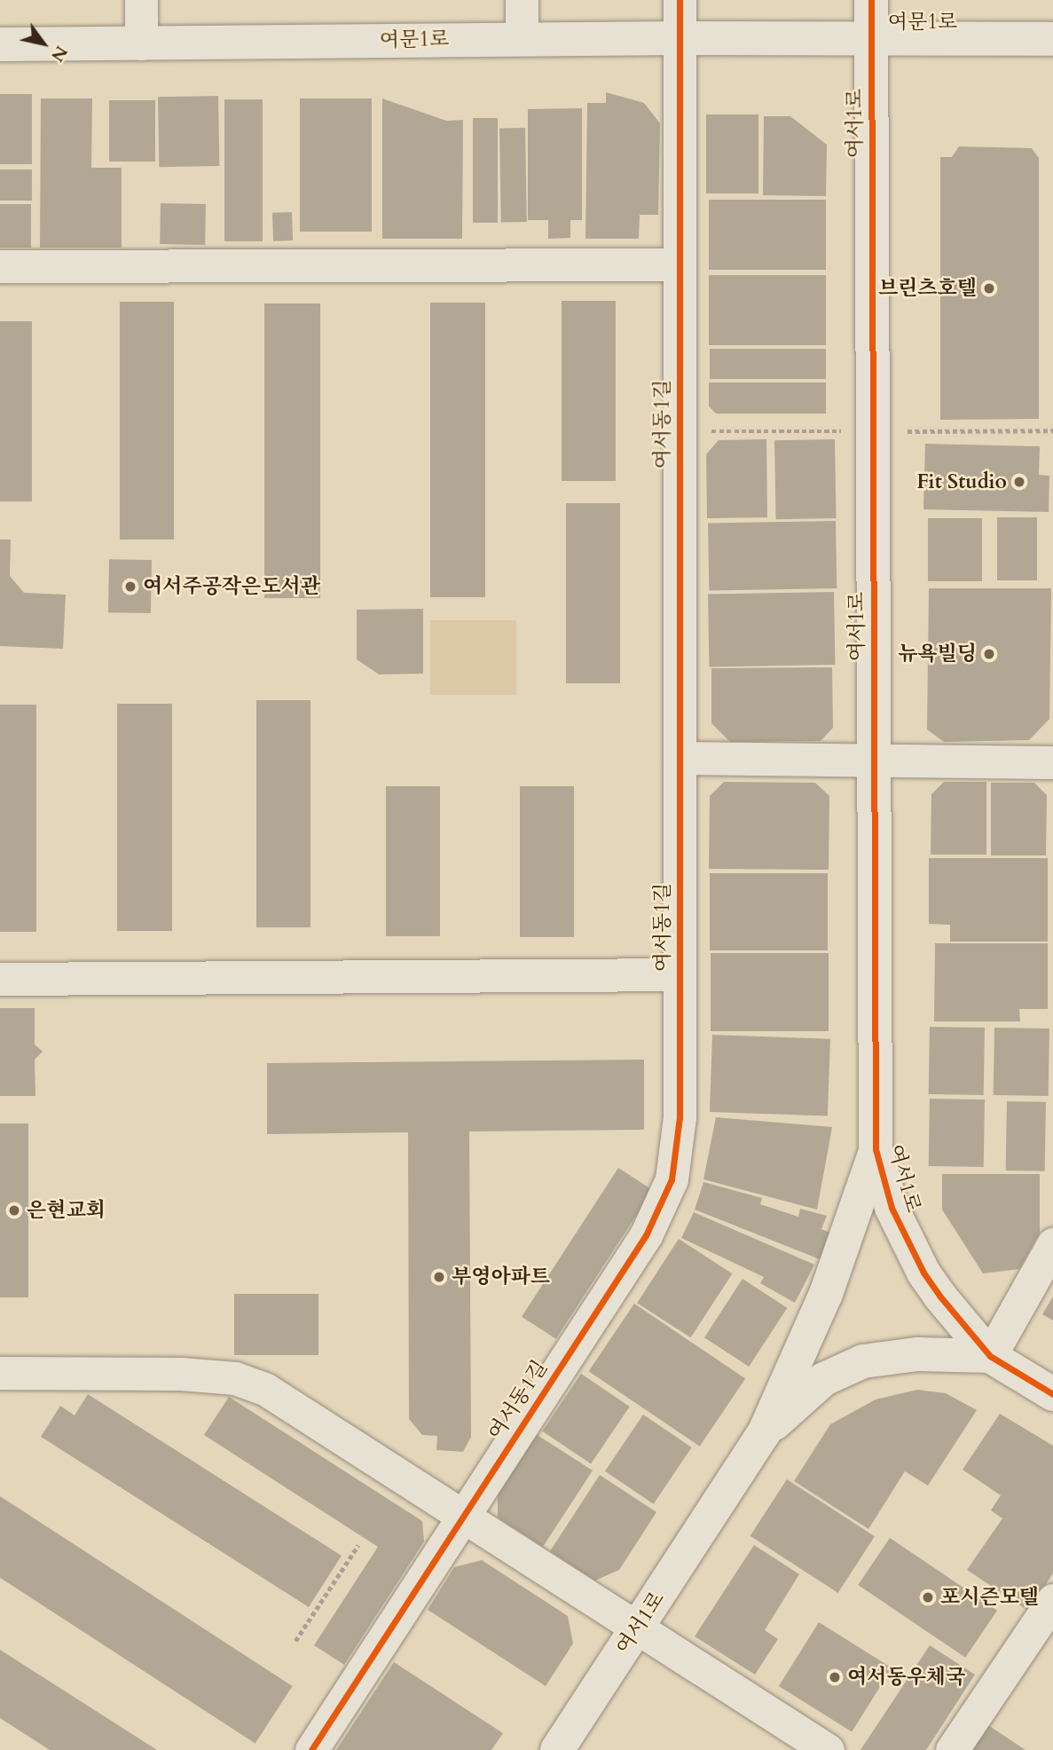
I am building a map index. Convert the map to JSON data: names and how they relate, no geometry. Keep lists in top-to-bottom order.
{
  "streets": {
    "street": ["여문1로", "여서1로", "여서동1길"]
  },
  "crossings": [
    ["여문1로", "여서1로"],
    ["여문1로", "여서동1길"]
  ],
  "places": [
    "브린츠호텔",
    "Fit Studio",
    "여서주공작은도서관",
    "뉴욕빌딩",
    "은현교회",
    "부영아파트",
    "포시즌모텔",
    "여서동우체국"
  ],
  "north": "bottom right"
}
